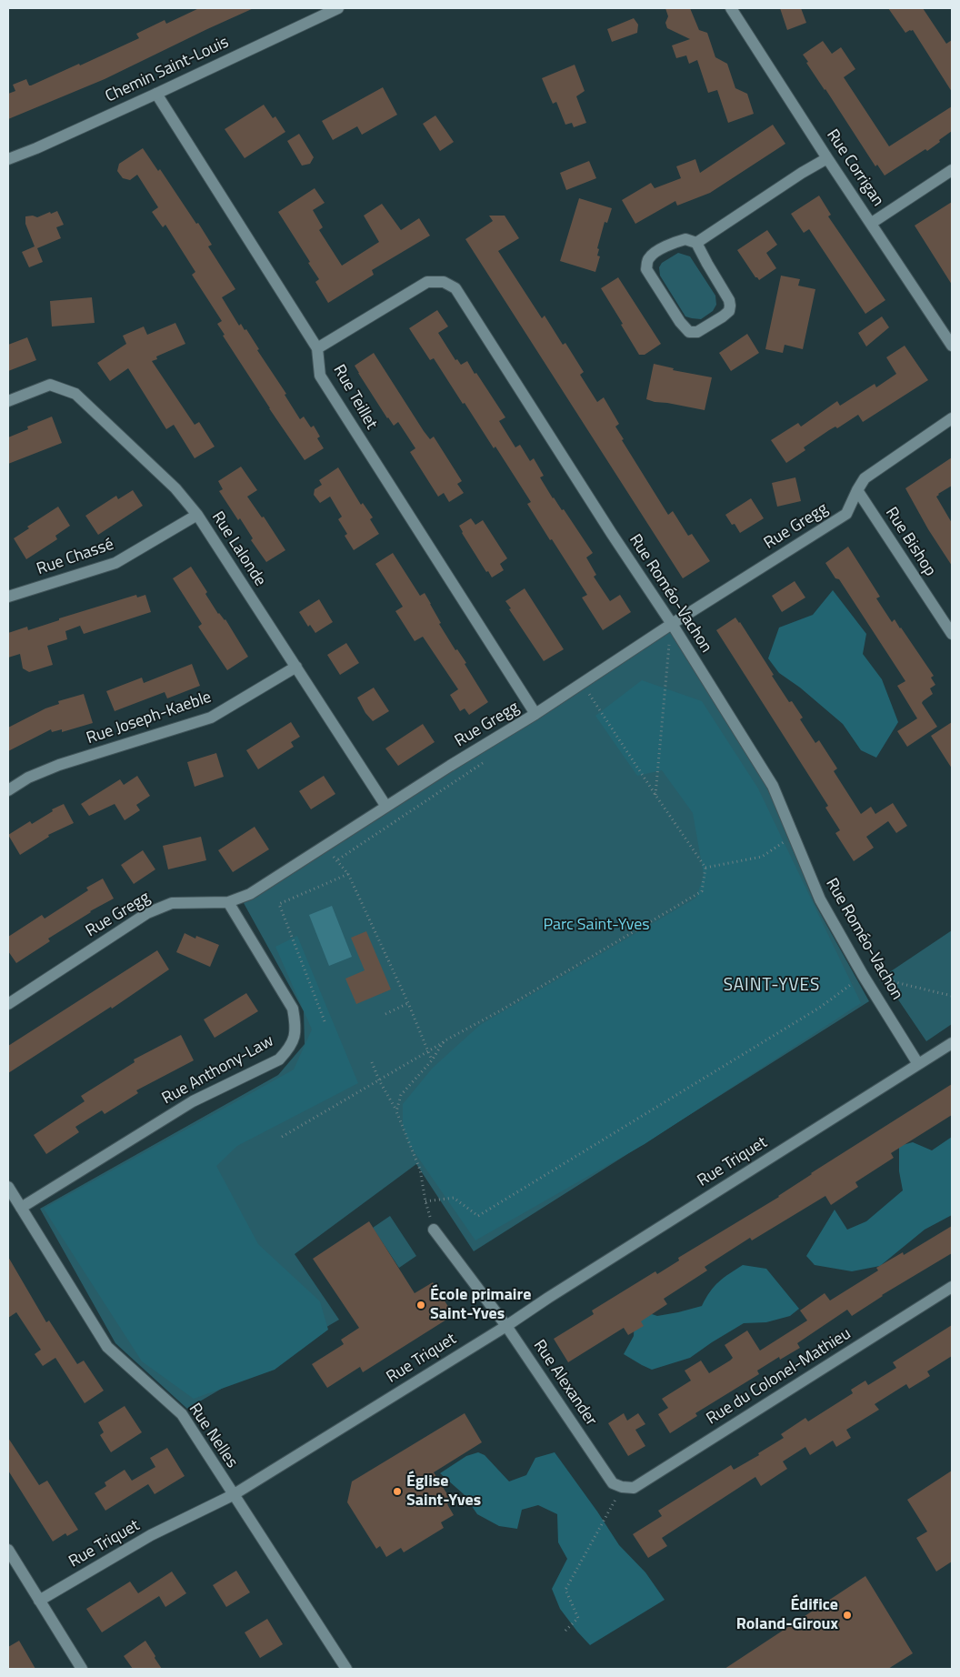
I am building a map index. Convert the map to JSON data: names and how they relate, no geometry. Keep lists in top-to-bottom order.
{
  "streets": {
    "street": [
      "Chemin Saint-Louis",
      "Rue Corrigan",
      "Rue Teillet",
      "Rue Gregg",
      "Rue Bishop",
      "Rue Lalonde",
      "Rue Chassé",
      "Rue Roméo-Vachon",
      "Rue Joseph-Kaeble",
      "Rue Anthony-Law",
      "Rue Triquet",
      "Rue du Colonel-Mathieu",
      "Rue Alexander",
      "Rue Nelles"
    ]
  },
  "crossings": [
    ["Chemin Saint-Louis", "Rue Teillet"],
    ["Rue Teillet", "Rue Gregg"],
    ["Rue Teillet", "Rue Roméo-Vachon"],
    ["Rue Gregg", "Rue Bishop"],
    ["Rue Gregg", "Rue Lalonde"],
    ["Rue Gregg", "Rue Roméo-Vachon"],
    ["Rue Gregg", "Rue Anthony-Law"],
    ["Rue Lalonde", "Rue Chassé"],
    ["Rue Lalonde", "Rue Joseph-Kaeble"],
    ["Rue Roméo-Vachon", "Rue Triquet"],
    ["Rue Anthony-Law", "Rue Nelles"],
    ["Rue Triquet", "Rue Alexander"],
    ["Rue Triquet", "Rue Nelles"],
    ["Rue du Colonel-Mathieu", "Rue Alexander"]
  ],
  "districts": ["SAINT-YVES"],
  "parks": ["Parc Saint-Yves"],
  "places": ["École primaire Saint-Yves", "Église Saint-Yves", "Édifice Roland-Giroux"]
}
